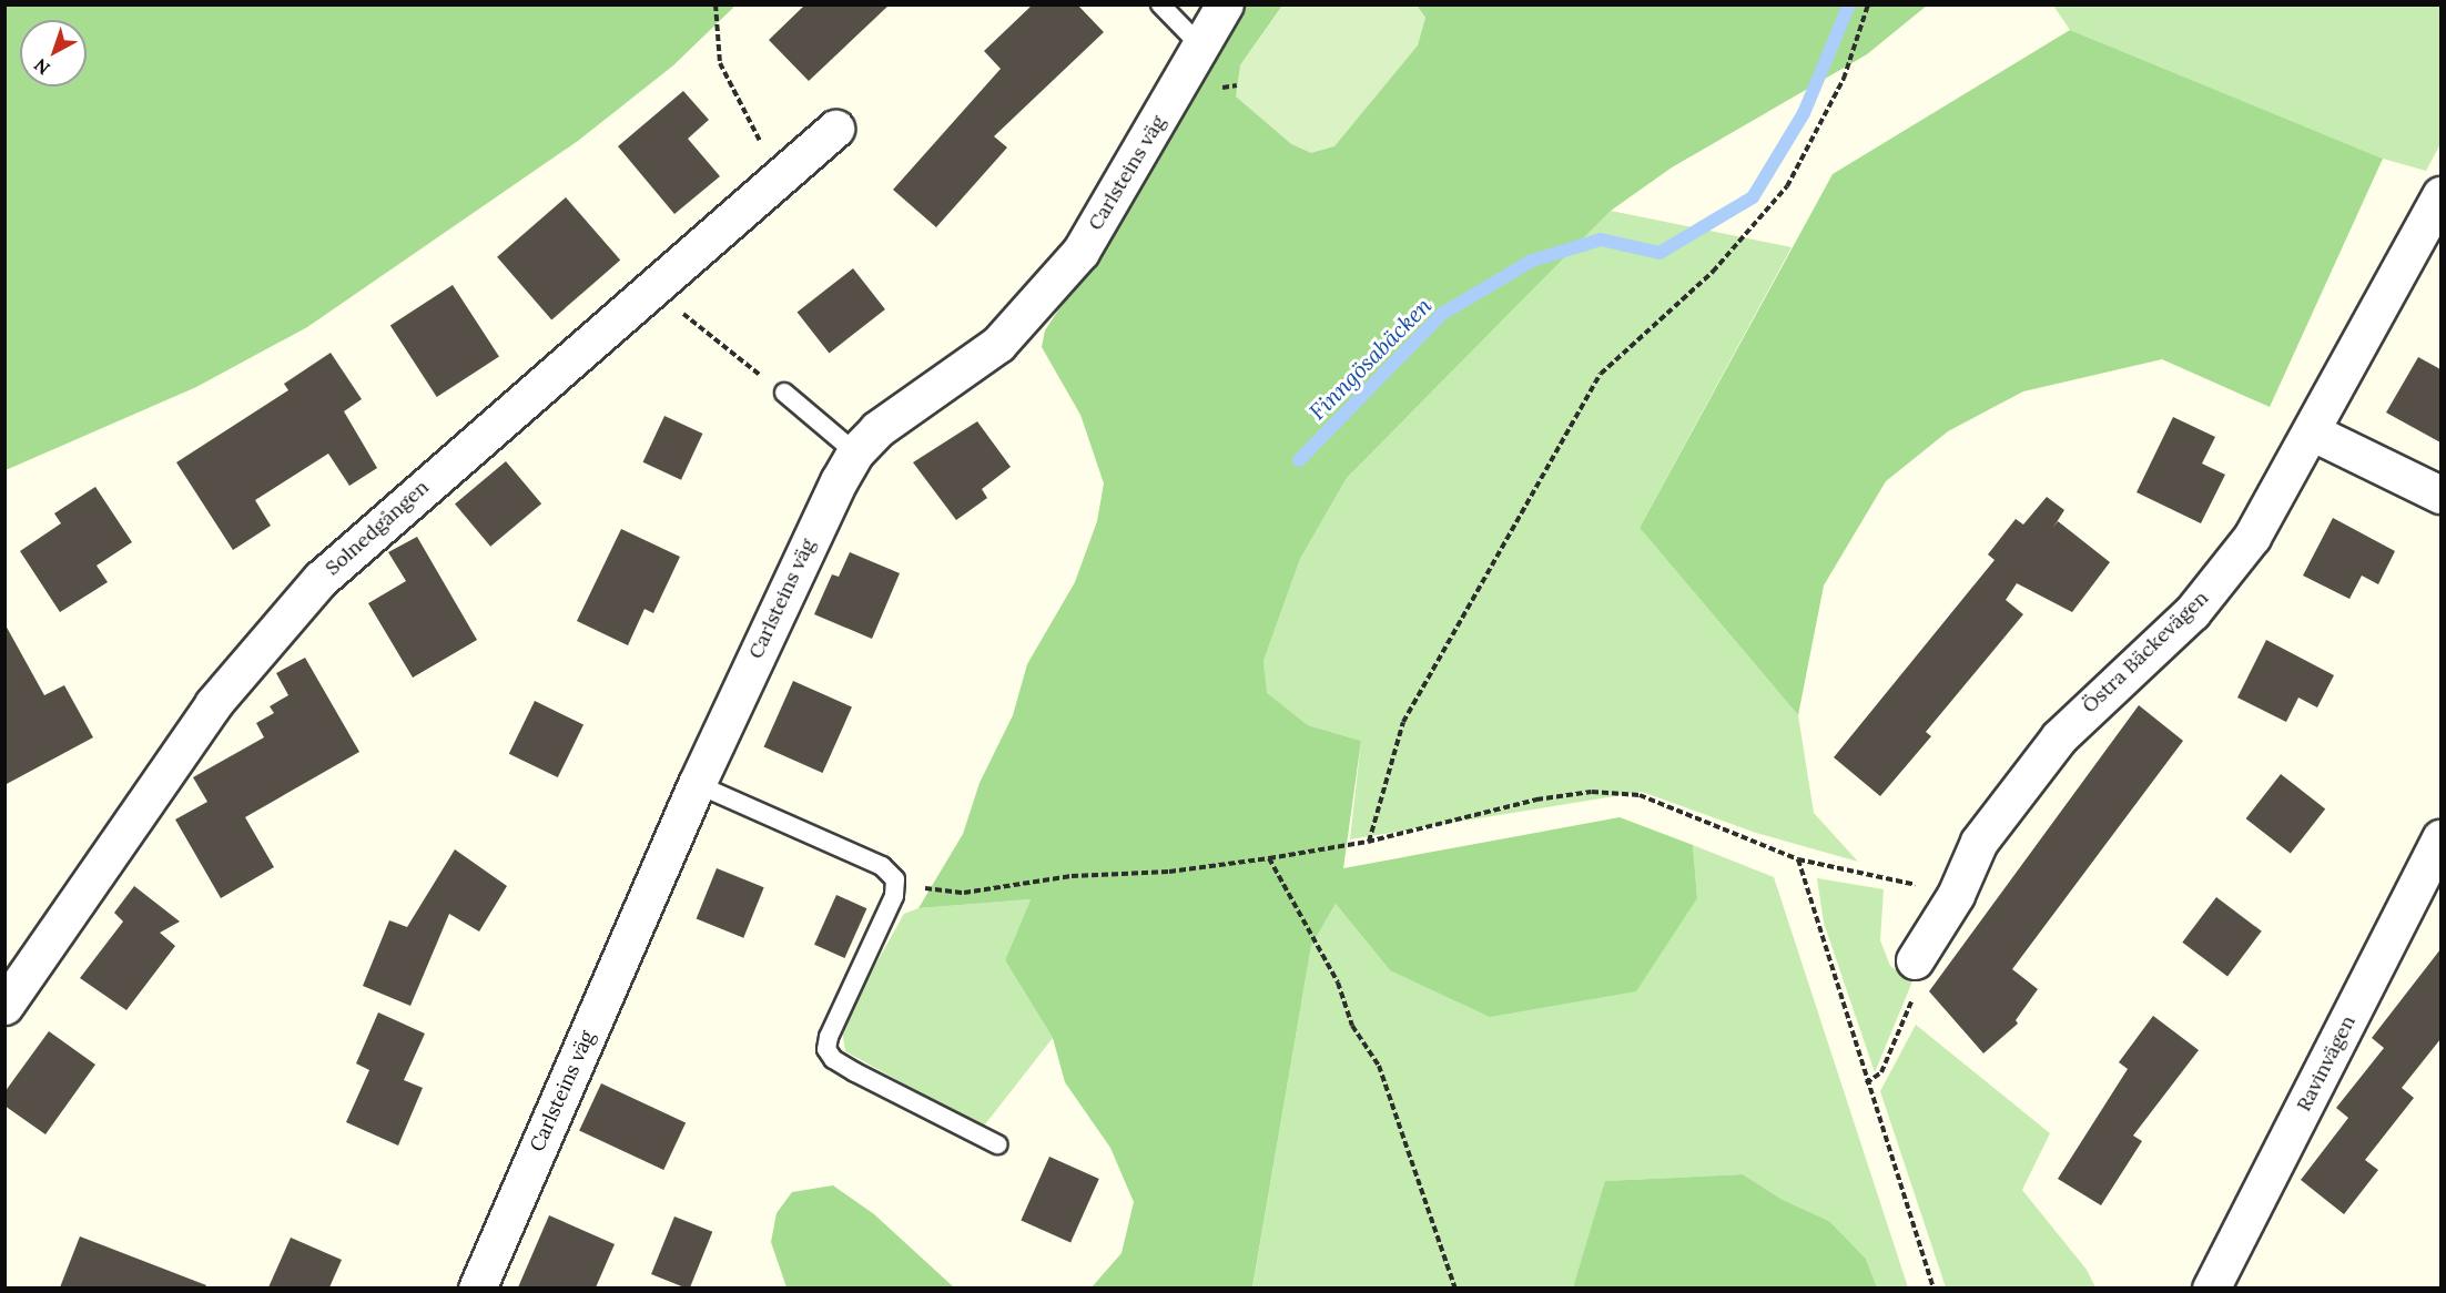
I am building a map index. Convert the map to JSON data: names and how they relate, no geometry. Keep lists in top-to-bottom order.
{
  "streets": {
    "street": [
      "Carlsteins väg",
      "Solnedgången",
      "Östra Bäckevägen",
      "Ravinvägen"
    ]
  },
  "water": ["Finngösabäcken"],
  "north": "bottom left"
}
